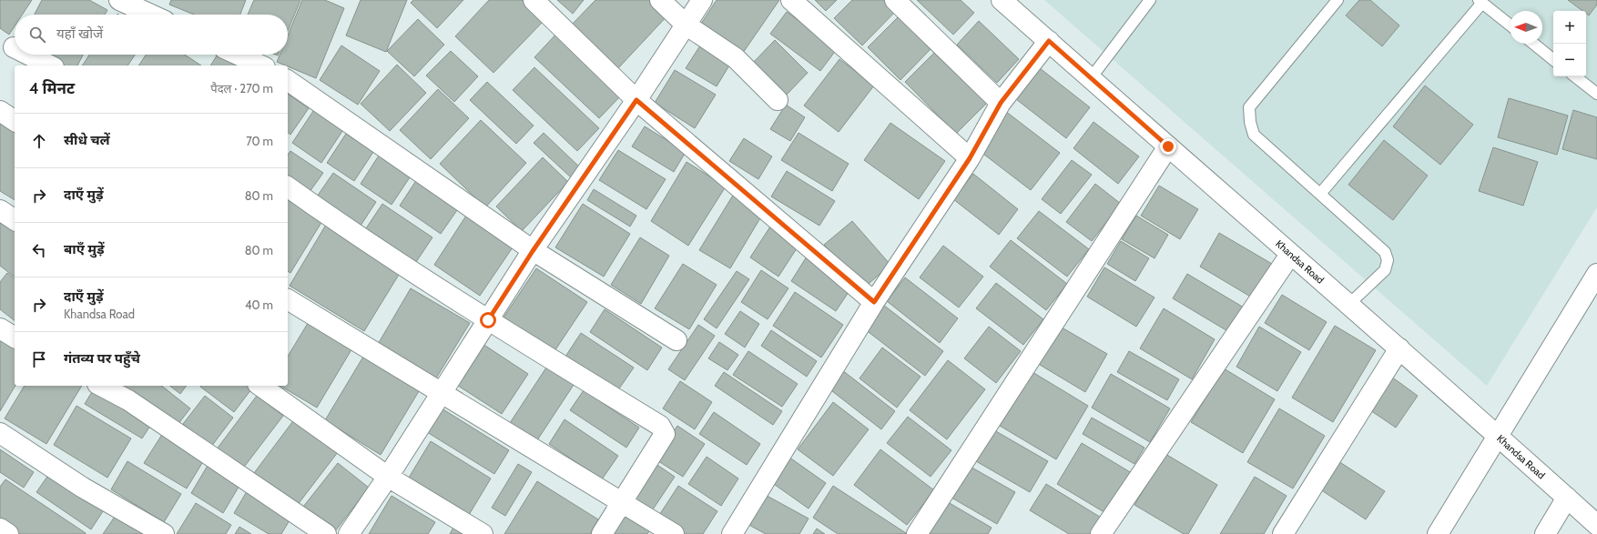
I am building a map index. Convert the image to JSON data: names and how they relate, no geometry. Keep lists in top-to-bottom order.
{
  "streets": {
    "street": ["Khandsa Road"]
  },
  "north": "left",
  "page": {
    "map_buttons": ["+", "−"],
    "search": "यहाँ खोजें",
    "heading": ["4 मिनट", "पैदल · 270 m"],
    "list": [
      ["सीधे चलें", "70 m"],
      ["दाएँ मुड़ें", "80 m"],
      ["बाएँ मुड़ें", "80 m"],
      ["दाएँ मुड़ें", "Khandsa Road", "40 m"],
      "गंतव्य पर पहुँचे"
    ]
  }
}
